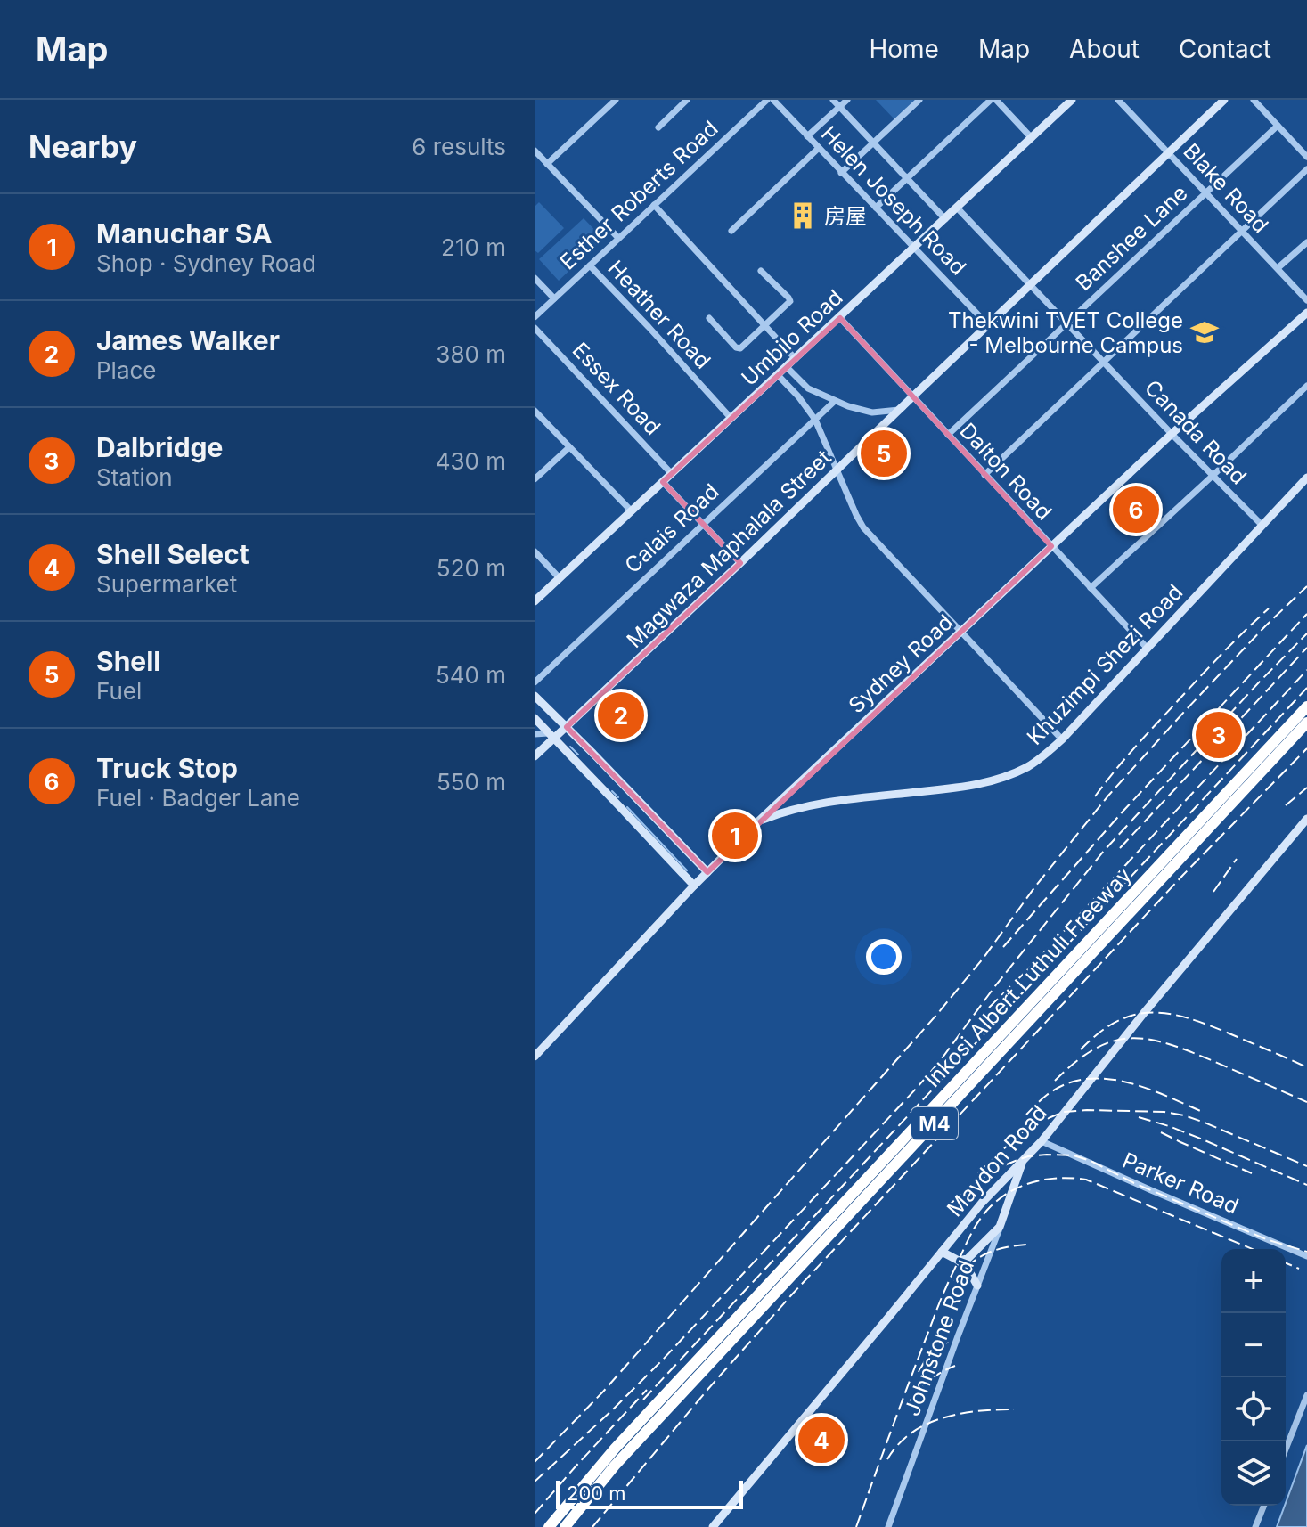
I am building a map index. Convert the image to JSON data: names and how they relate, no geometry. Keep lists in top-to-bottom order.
{
  "streets": {
    "highway": ["Inkosi Albert Luthuli Freeway", "M4"],
    "street": [
      "Blake Road",
      "Esther Roberts Road",
      "Helen Joseph Road",
      "Banshee Lane",
      "Heather Road",
      "Umbilo Road",
      "Essex Road",
      "Canada Road",
      "Dalton Road",
      "Calais Road",
      "Magwaza Maphalala Street",
      "Sydney Road",
      "Khuzimpi Shezi Road",
      "Maydon Road",
      "Parker Road",
      "Johnstone Road"
    ]
  },
  "crossings": [
    ["Blake Road", "Banshee Lane"],
    ["Blake Road", "Magwaza Maphalala Street"],
    ["Esther Roberts Road", "Heather Road"],
    ["Helen Joseph Road", "Umbilo Road"],
    ["Helen Joseph Road", "Magwaza Maphalala Street"],
    ["Banshee Lane", "Canada Road"],
    ["Banshee Lane", "Dalton Road"],
    ["Heather Road", "Umbilo Road"],
    ["Umbilo Road", "Essex Road"],
    ["Umbilo Road", "Canada Road"],
    ["Umbilo Road", "Dalton Road"],
    ["Canada Road", "Magwaza Maphalala Street"],
    ["Canada Road", "Sydney Road"],
    ["Canada Road", "Khuzimpi Shezi Road"],
    ["Dalton Road", "Magwaza Maphalala Street"],
    ["Dalton Road", "Sydney Road"],
    ["Dalton Road", "Khuzimpi Shezi Road"],
    ["Sydney Road", "Khuzimpi Shezi Road"],
    ["Maydon Road", "Parker Road"],
    ["Maydon Road", "Johnstone Road"]
  ],
  "places": {
    "building": ["房屋"],
    "school or university": ["Thekwini TVET College - Melbourne Campus"]
  },
  "scale_bar": "200 m",
  "page": {
    "header": "Map",
    "nav": [
      "Home",
      "Map",
      "About",
      "Contact"
    ],
    "heading": ["Nearby", "6 results"],
    "list": [
      {
        "mark": "1",
        "name": "Manuchar SA",
        "note": "Shop · Sydney Road",
        "value": "210 m"
      },
      {
        "mark": "2",
        "name": "James Walker",
        "note": "Place",
        "value": "380 m"
      },
      {
        "mark": "3",
        "name": "Dalbridge",
        "note": "Station",
        "value": "430 m"
      },
      {
        "mark": "4",
        "name": "Shell Select",
        "note": "Supermarket",
        "value": "520 m"
      },
      {
        "mark": "5",
        "name": "Shell",
        "note": "Fuel",
        "value": "540 m"
      },
      {
        "mark": "6",
        "name": "Truck Stop",
        "note": "Fuel · Badger Lane",
        "value": "550 m"
      }
    ],
    "pins": [
      "5",
      "6",
      "2",
      "3",
      "1",
      "4"
    ],
    "map_buttons": ["+", "−"],
    "scale": "200 m"
  }
}
